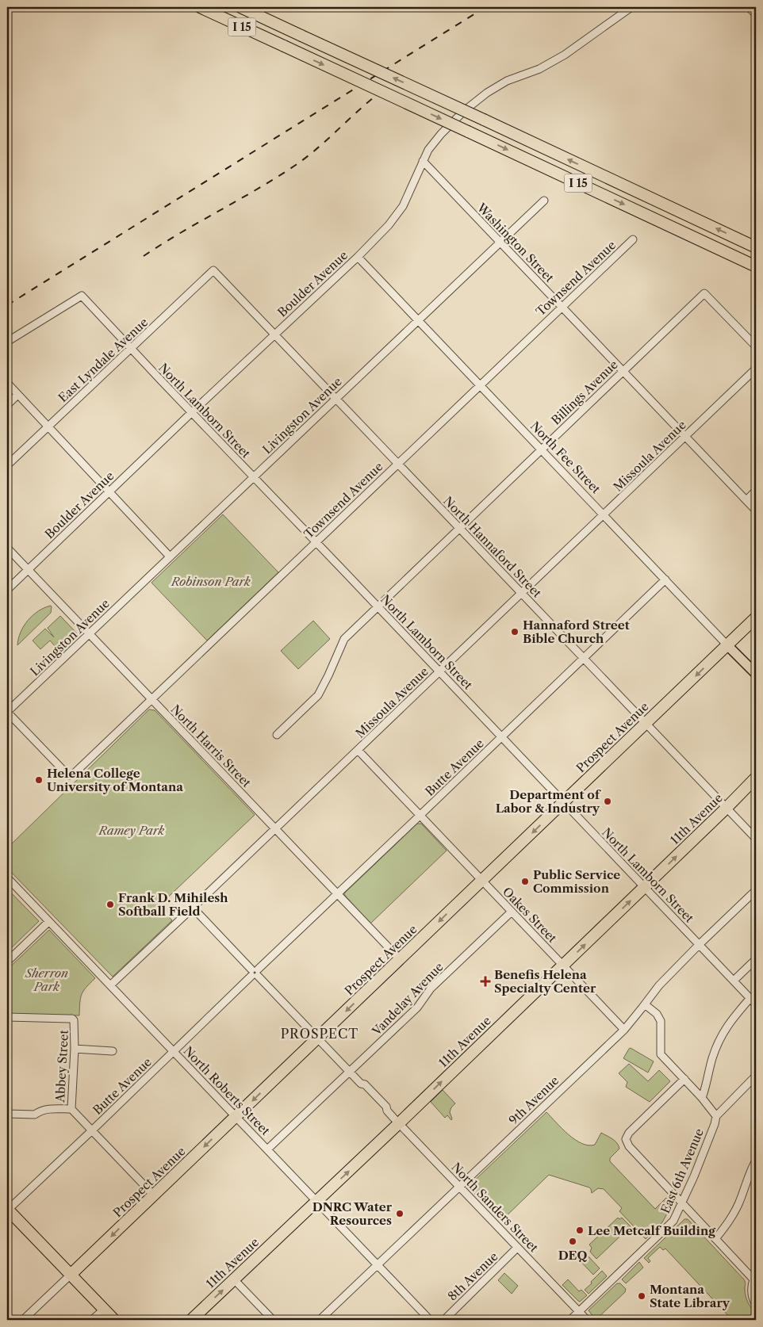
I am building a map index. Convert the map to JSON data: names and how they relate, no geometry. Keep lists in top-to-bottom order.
{
  "streets": {
    "highway": ["I 15", "Prospect Avenue", "11th Avenue"],
    "main road": ["North Fee Street"],
    "street": [
      "Washington Street",
      "Townsend Avenue",
      "Boulder Avenue",
      "East Lyndale Avenue",
      "Billings Avenue",
      "North Lamborn Street",
      "Livingston Avenue",
      "Missoula Avenue",
      "North Hannaford Street",
      "North Harris Street",
      "Butte Avenue",
      "Oakes Street",
      "Vandelay Avenue",
      "Abbey Street",
      "North Roberts Street",
      "9th Avenue",
      "East 6th Avenue",
      "North Sanders Street",
      "8th Avenue"
    ]
  },
  "crossings": [
    ["Washington Street", "Townsend Avenue"],
    ["Washington Street", "Boulder Avenue"],
    ["Washington Street", "Billings Avenue"],
    ["Washington Street", "Livingston Avenue"],
    ["Washington Street", "Missoula Avenue"],
    ["Townsend Avenue", "North Lamborn Street"],
    ["Townsend Avenue", "Livingston Avenue"],
    ["Townsend Avenue", "North Fee Street"],
    ["Townsend Avenue", "North Hannaford Street"],
    ["Townsend Avenue", "North Harris Street"],
    ["Boulder Avenue", "North Lamborn Street"],
    ["Boulder Avenue", "North Fee Street"],
    ["Boulder Avenue", "North Hannaford Street"],
    ["Boulder Avenue", "North Harris Street"],
    ["East Lyndale Avenue", "North Lamborn Street"],
    ["East Lyndale Avenue", "North Hannaford Street"],
    ["Billings Avenue", "North Lamborn Street"],
    ["Billings Avenue", "North Fee Street"],
    ["Billings Avenue", "North Hannaford Street"],
    ["North Lamborn Street", "Livingston Avenue"],
    ["North Lamborn Street", "Missoula Avenue"],
    ["North Lamborn Street", "Prospect Avenue"],
    ["North Lamborn Street", "Butte Avenue"],
    ["North Lamborn Street", "11th Avenue"],
    ["North Lamborn Street", "9th Avenue"],
    ["Livingston Avenue", "North Fee Street"],
    ["Livingston Avenue", "North Hannaford Street"],
    ["Livingston Avenue", "North Harris Street"],
    ["Missoula Avenue", "North Fee Street"],
    ["Missoula Avenue", "North Hannaford Street"],
    ["Missoula Avenue", "North Harris Street"],
    ["Missoula Avenue", "Oakes Street"],
    ["Missoula Avenue", "North Roberts Street"],
    ["Missoula Avenue", "North Sanders Street"],
    ["North Fee Street", "Prospect Avenue"],
    ["North Fee Street", "Butte Avenue"],
    ["North Hannaford Street", "Prospect Avenue"],
    ["North Hannaford Street", "Butte Avenue"],
    ["North Hannaford Street", "11th Avenue"],
    ["Prospect Avenue", "North Harris Street"],
    ["Prospect Avenue", "Oakes Street"],
    ["Prospect Avenue", "North Roberts Street"],
    ["Prospect Avenue", "North Sanders Street"],
    ["North Harris Street", "Butte Avenue"],
    ["Butte Avenue", "Oakes Street"],
    ["Butte Avenue", "North Roberts Street"],
    ["Butte Avenue", "North Sanders Street"],
    ["11th Avenue", "Oakes Street"],
    ["11th Avenue", "North Roberts Street"],
    ["11th Avenue", "North Sanders Street"],
    ["Oakes Street", "Vandelay Avenue"],
    ["Oakes Street", "9th Avenue"],
    ["Vandelay Avenue", "North Roberts Street"],
    ["Vandelay Avenue", "North Sanders Street"],
    ["North Roberts Street", "9th Avenue"],
    ["9th Avenue", "North Sanders Street"],
    ["East 6th Avenue", "North Sanders Street"],
    ["North Sanders Street", "8th Avenue"]
  ],
  "one_way": ["Prospect Avenue", "11th Avenue"],
  "districts": ["PROSPECT"],
  "parks": ["Robinson Park", "Ramey Park", "Sherron Park"],
  "places": {
    "other": [
      "Hannaford Street Bible Church",
      "Helena College University of Montana",
      "Department of Labor & Industry",
      "Public Service Commission",
      "Frank D. Mihilesh Softball Field",
      "DNRC Water Resources",
      "Lee Metcalf Building",
      "DEQ",
      "Montana State Library"
    ],
    "health": ["Benefis Helena Specialty Center"]
  }
}
